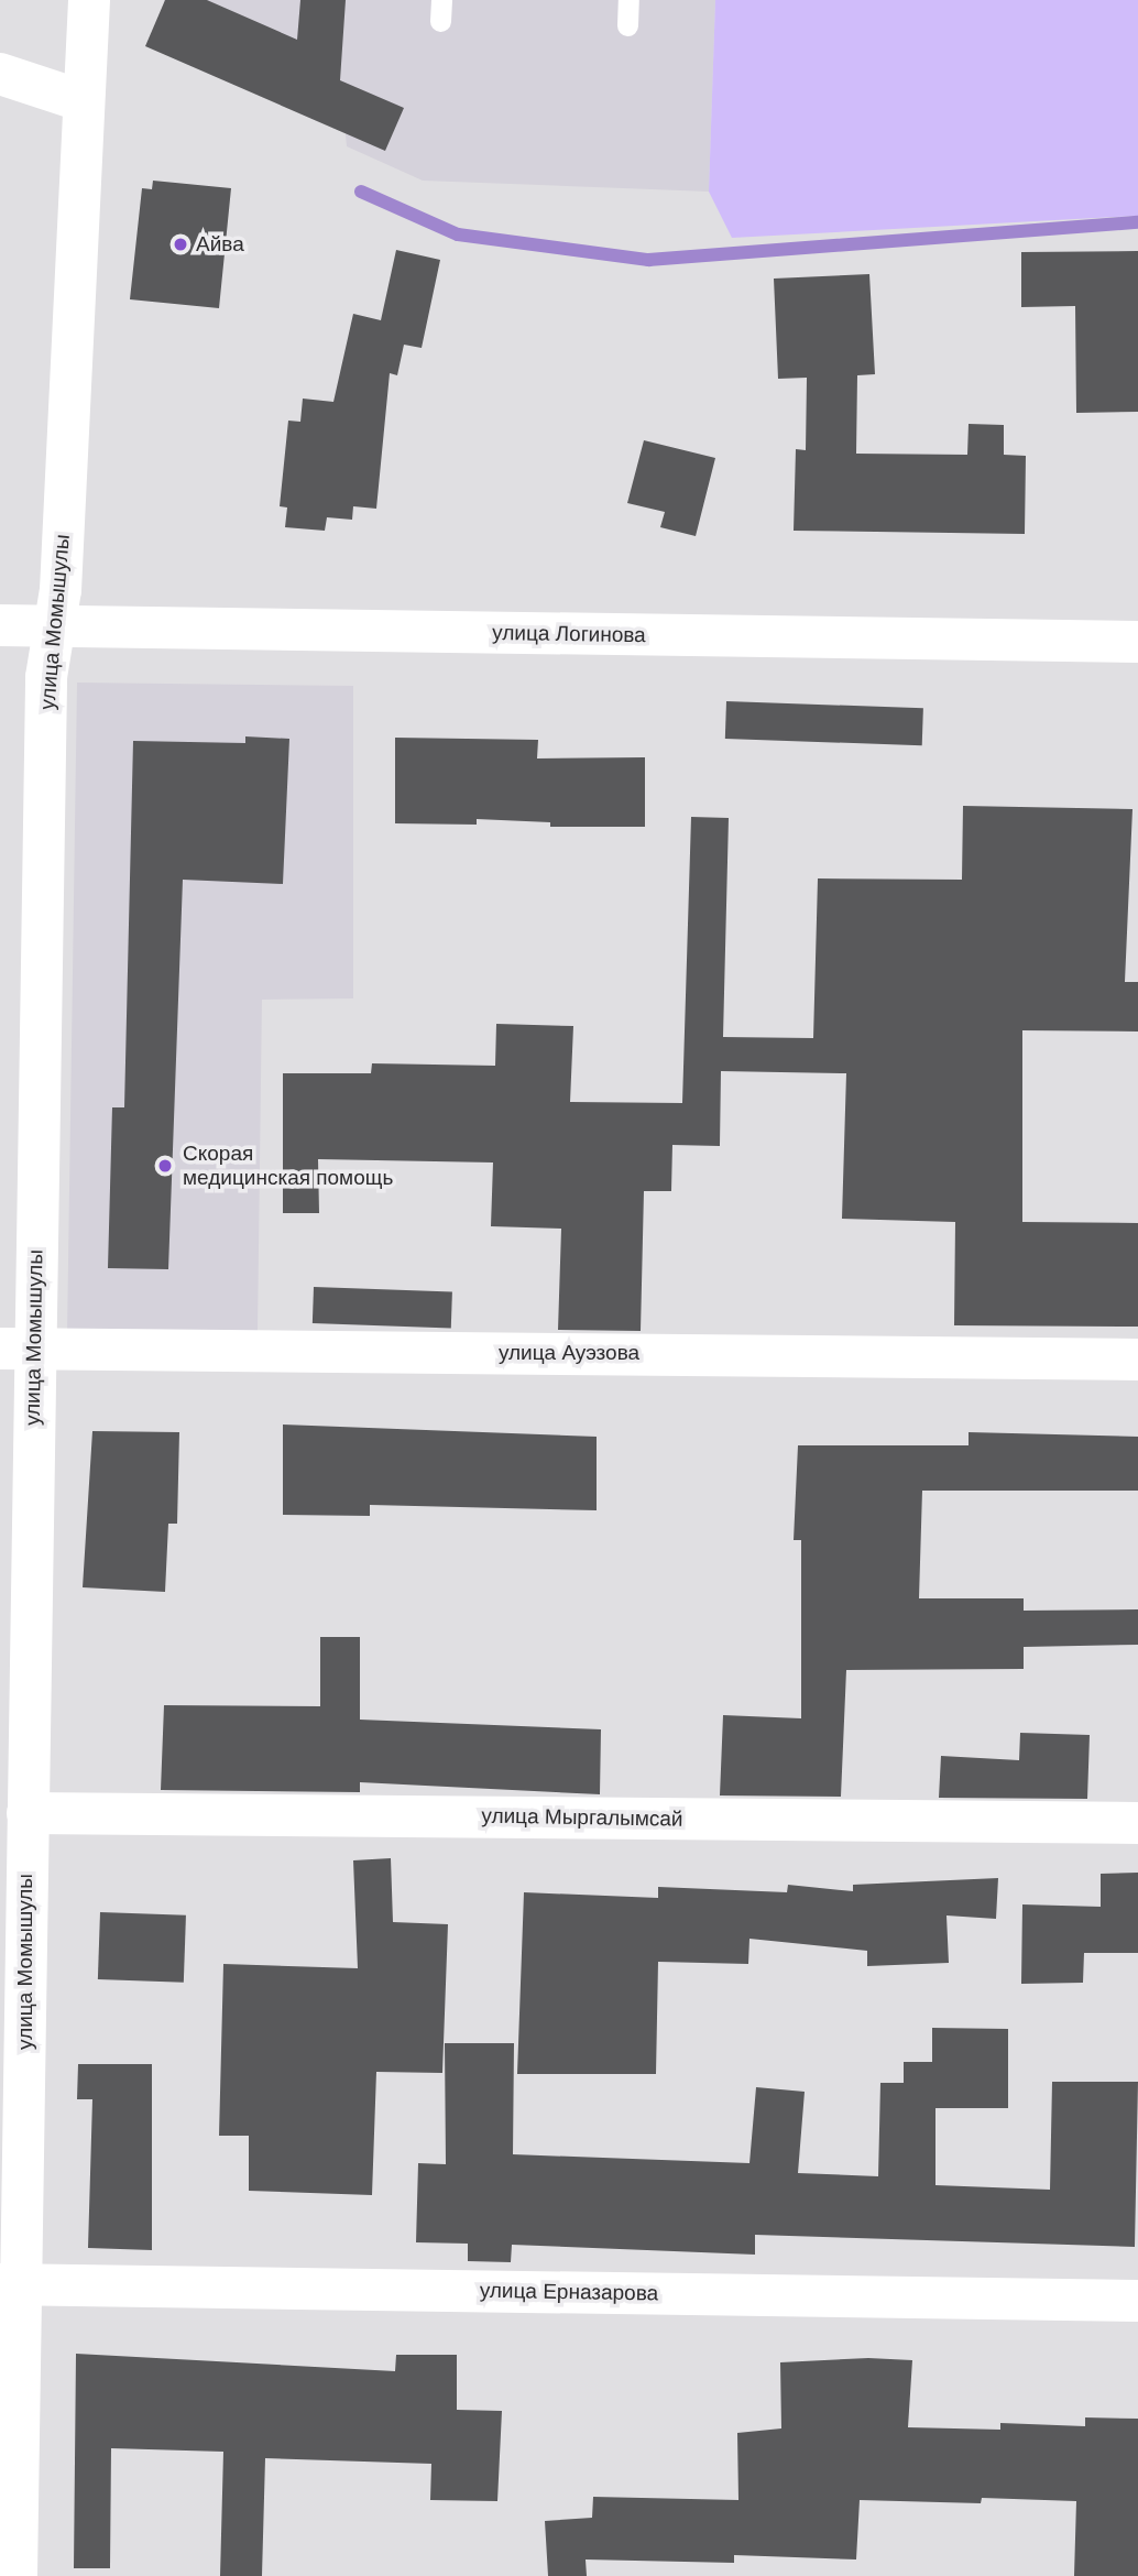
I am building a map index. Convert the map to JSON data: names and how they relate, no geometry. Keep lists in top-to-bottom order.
{
  "streets": {
    "street": [
      "улица Момышулы",
      "улица Логинова",
      "улица Ауэзова",
      "улица Мыргалымсай",
      "улица Ерназарова"
    ]
  },
  "crossings": [
    ["улица Момышулы", "улица Логинова"],
    ["улица Момышулы", "улица Ауэзова"],
    ["улица Момышулы", "улица Мыргалымсай"],
    ["улица Момышулы", "улица Ерназарова"]
  ],
  "places": ["Айва", "Скорая медицинская помощь"]
}
